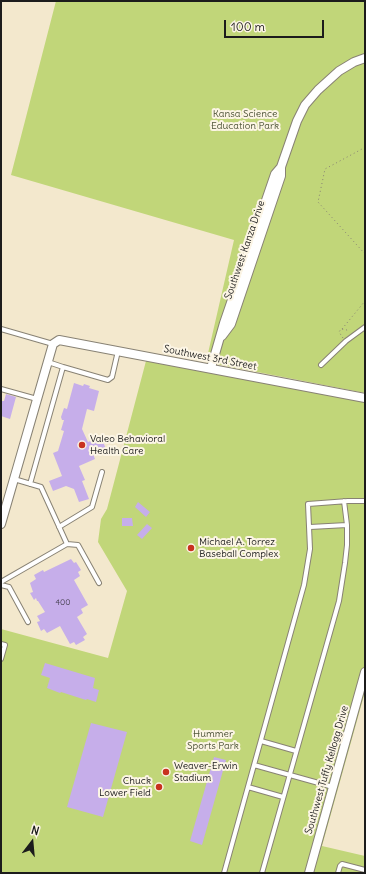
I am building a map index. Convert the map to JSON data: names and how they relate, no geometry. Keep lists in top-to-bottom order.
{
  "streets": {
    "street": ["Southwest Kanza Drive", "Southwest 3rd Street", "Southwest Tuffy Kellogg Drive"]
  },
  "crossings": [
    ["Southwest Kanza Drive", "Southwest 3rd Street"]
  ],
  "parks": ["Kansa Science Education Park", "Hummer Sports Park"],
  "places": [
    "Valeo Behavioral Health Care",
    "Michael A. Torrez Baseball Complex",
    "Weaver-Erwin Stadium",
    "Chuck Lower Field"
  ],
  "house_numbers": ["400"],
  "scale_bar": "100 m",
  "north": "top"
}
